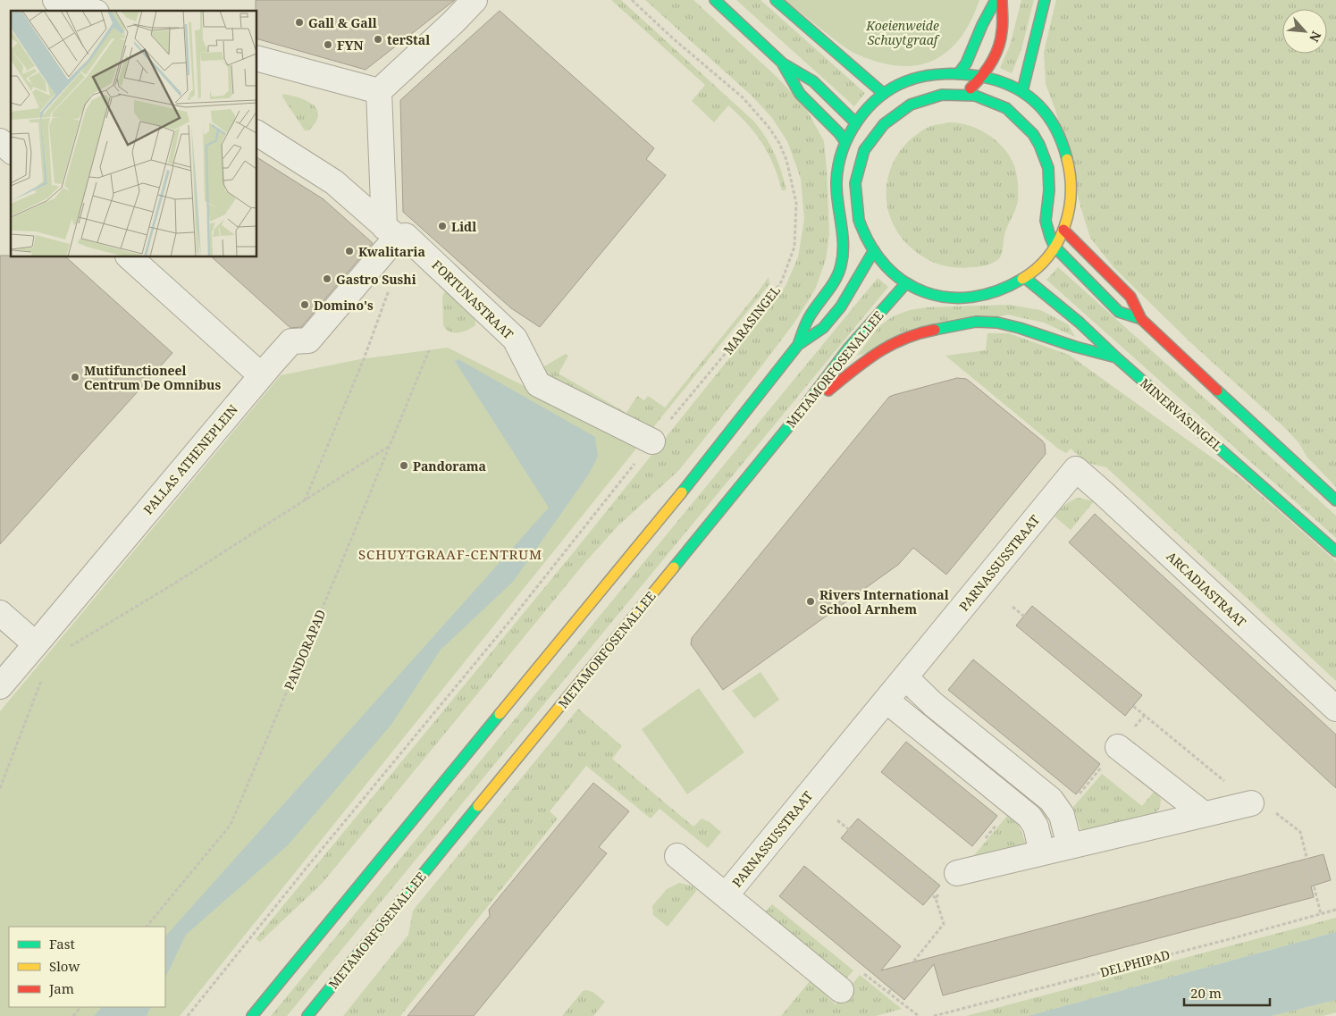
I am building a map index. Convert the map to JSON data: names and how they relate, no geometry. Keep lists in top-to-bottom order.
{
  "streets": {
    "main road": ["METAMORFOSENALLEE", "MINERVASINGEL"],
    "street": [
      "FORTUNASTRAAT",
      "PALLAS ATHENEPLEIN",
      "PARNASSUSSTRAAT",
      "ARCADIASTRAAT"
    ],
    "path": ["MARASINGEL", "PANDORAPAD", "DELPHIPAD"]
  },
  "crossings": [
    ["FORTUNASTRAAT", "MARASINGEL"],
    ["FORTUNASTRAAT", "PALLAS ATHENEPLEIN"],
    ["PARNASSUSSTRAAT", "ARCADIASTRAAT"]
  ],
  "districts": ["SCHUYTGRAAF-CENTRUM"],
  "parks": ["Koeienweide Schuytgraaf"],
  "places": [
    "Gall & Gall",
    "terStal",
    "FYN",
    "Lidl",
    "Kwalitaria",
    "Gastro Sushi",
    "Domino's",
    "Mutifunctioneel Centrum De Omnibus",
    "Pandorama",
    "Rivers International School Arnhem"
  ],
  "legend": ["Fast", "Slow", "Jam"],
  "scale_bar": "20 m",
  "north": "bottom right"
}
